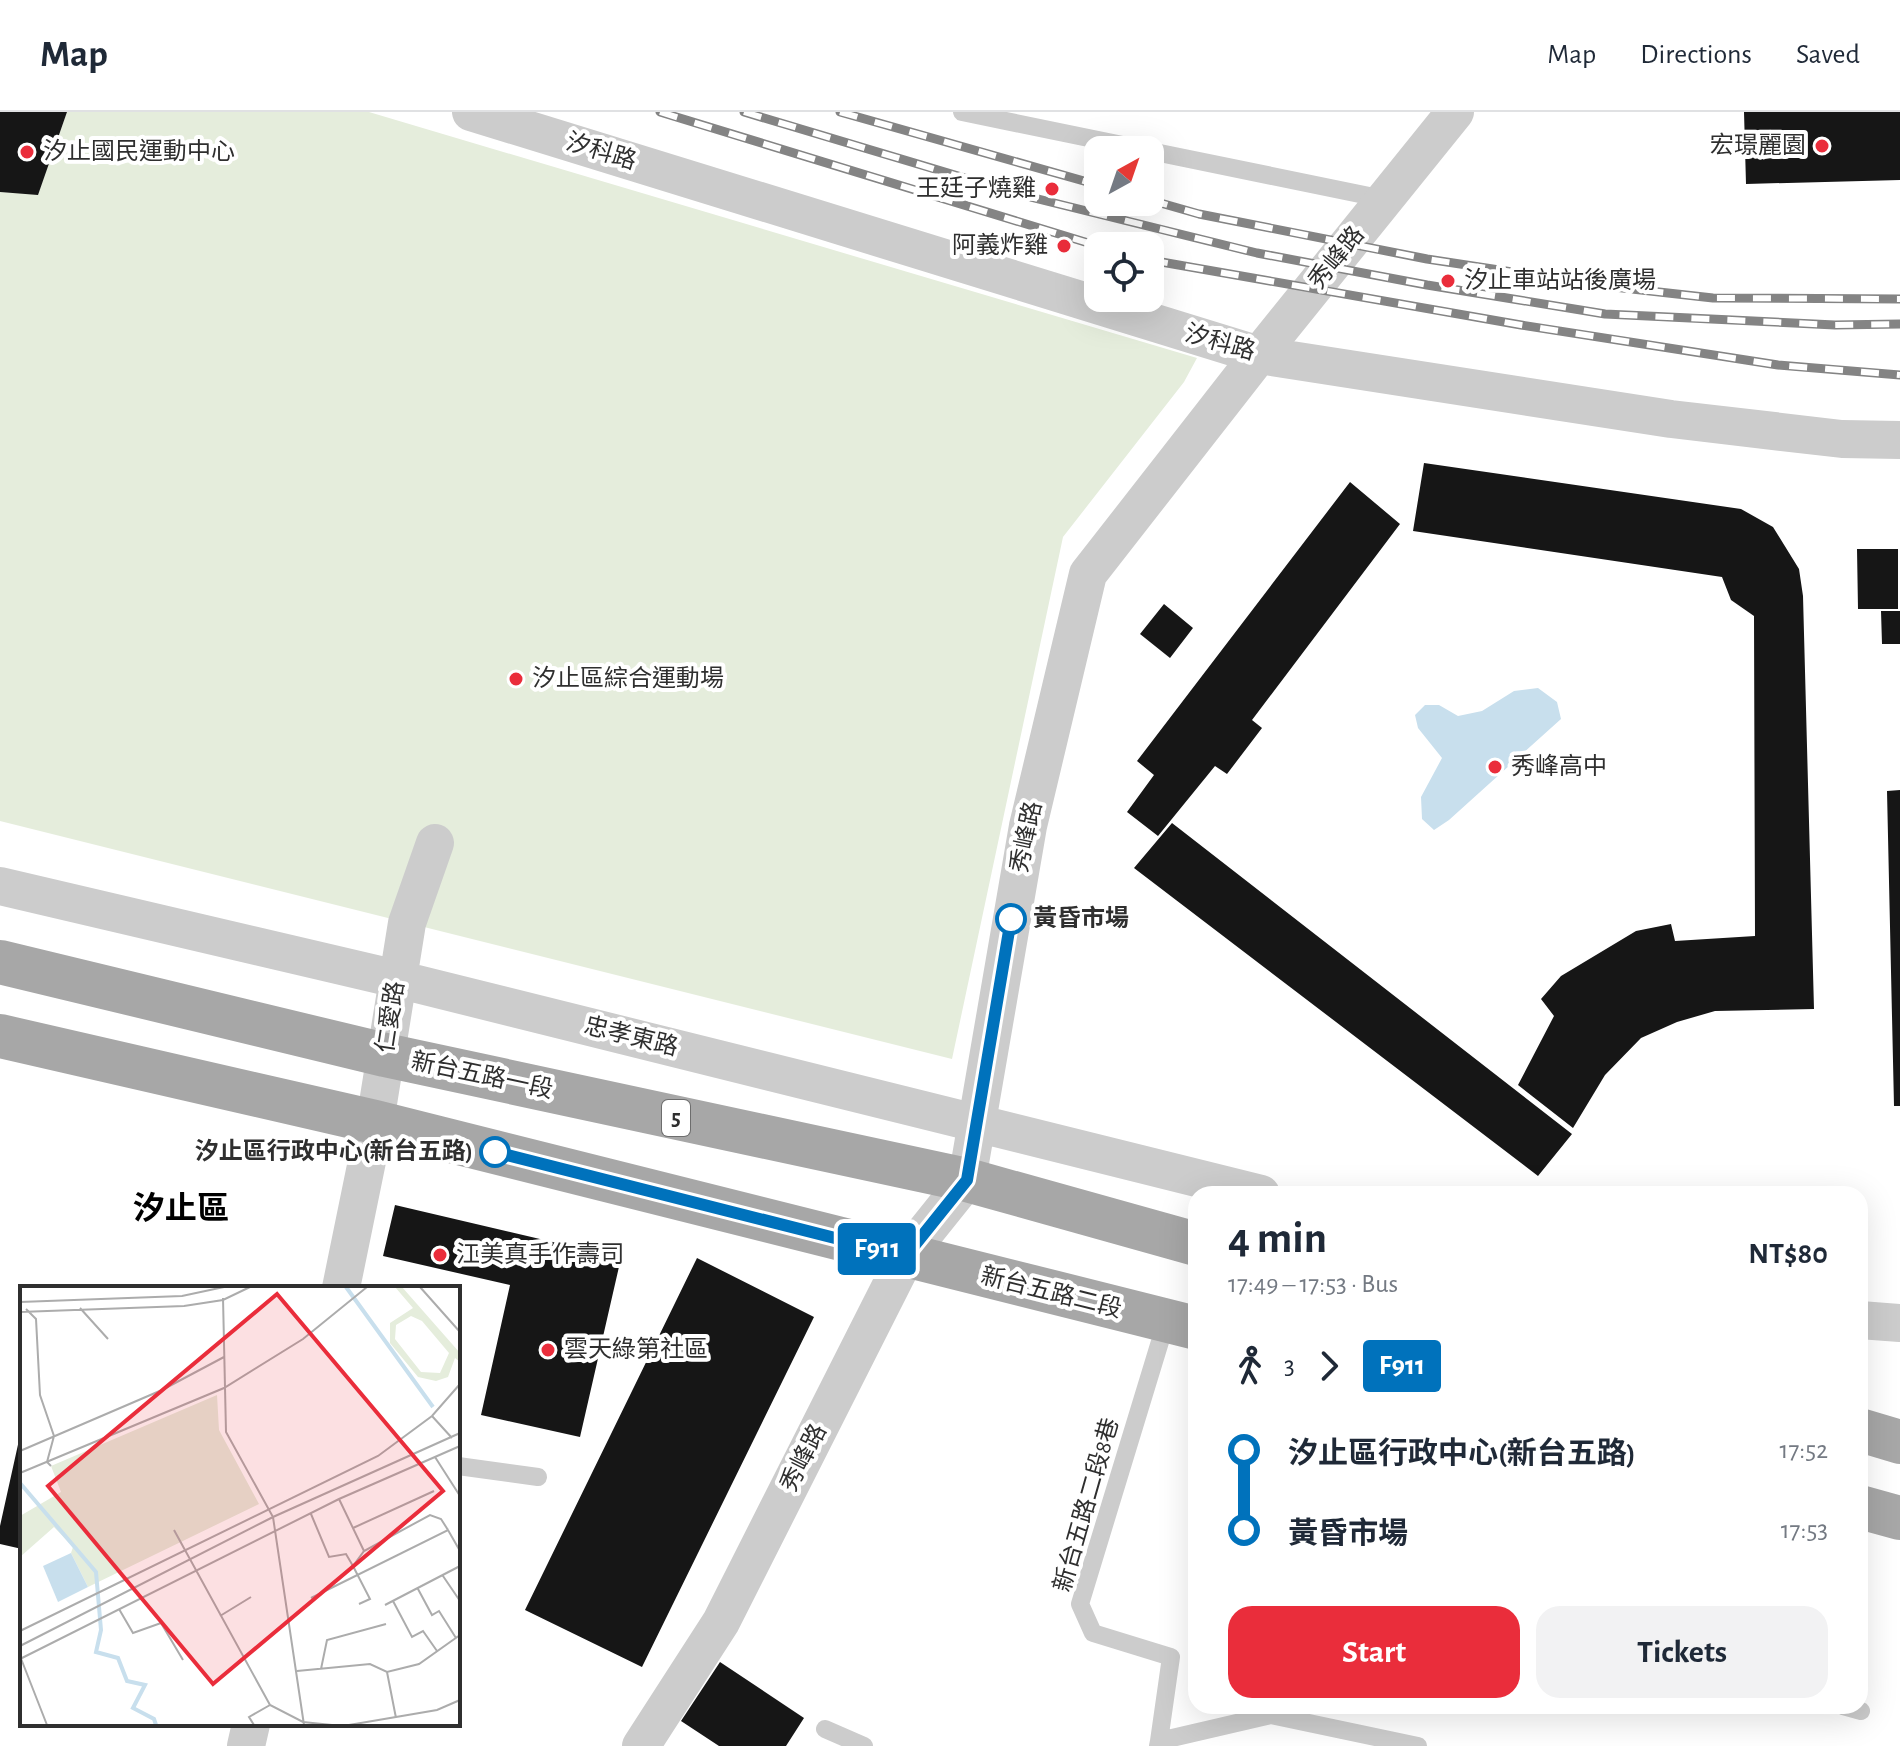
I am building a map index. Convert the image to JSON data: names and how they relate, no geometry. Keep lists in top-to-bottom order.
{
  "streets": {
    "main road": ["新台五路一段", "5", "新台五路二段"],
    "street": [
      "汐科路",
      "秀峰路",
      "仁愛路",
      "忠孝東路"
    ],
    "lane": ["新台五路二段8巷"]
  },
  "crossings": [
    ["汐科路", "秀峰路"],
    ["秀峰路", "忠孝東路"],
    ["秀峰路", "新台五路一段"],
    ["秀峰路", "5"],
    ["秀峰路", "新台五路二段"],
    ["仁愛路", "忠孝東路"],
    ["仁愛路", "新台五路一段"],
    ["新台五路一段", "5"],
    ["新台五路二段", "新台五路二段8巷"]
  ],
  "districts": ["汐止區"],
  "places": [
    "宏璟麗園",
    "汐止國民運動中心",
    "王廷子燒雞",
    "阿義炸雞",
    "汐止車站站後廣場",
    "汐止區綜合運動場",
    "秀峰高中",
    "黃昏市場",
    "汐止區行政中心(新台五路)",
    "江美真手作壽司",
    "雲天綠第社區"
  ],
  "lines": ["bus line F911"],
  "north": "top right",
  "page": {
    "header": "Map",
    "nav": ["Map", "Directions", "Saved"],
    "on_map": "F911",
    "heading": ["4 min", "17:49 – 17:53 · Bus", "NT$80"],
    "legs": ["3", "F911"],
    "list": [
      {
        "name": "汐止區行政中心(新台五路)",
        "value": "17:52"
      },
      {
        "name": "黃昏市場",
        "value": "17:53"
      }
    ],
    "buttons": ["Start", "Tickets"]
  }
}
